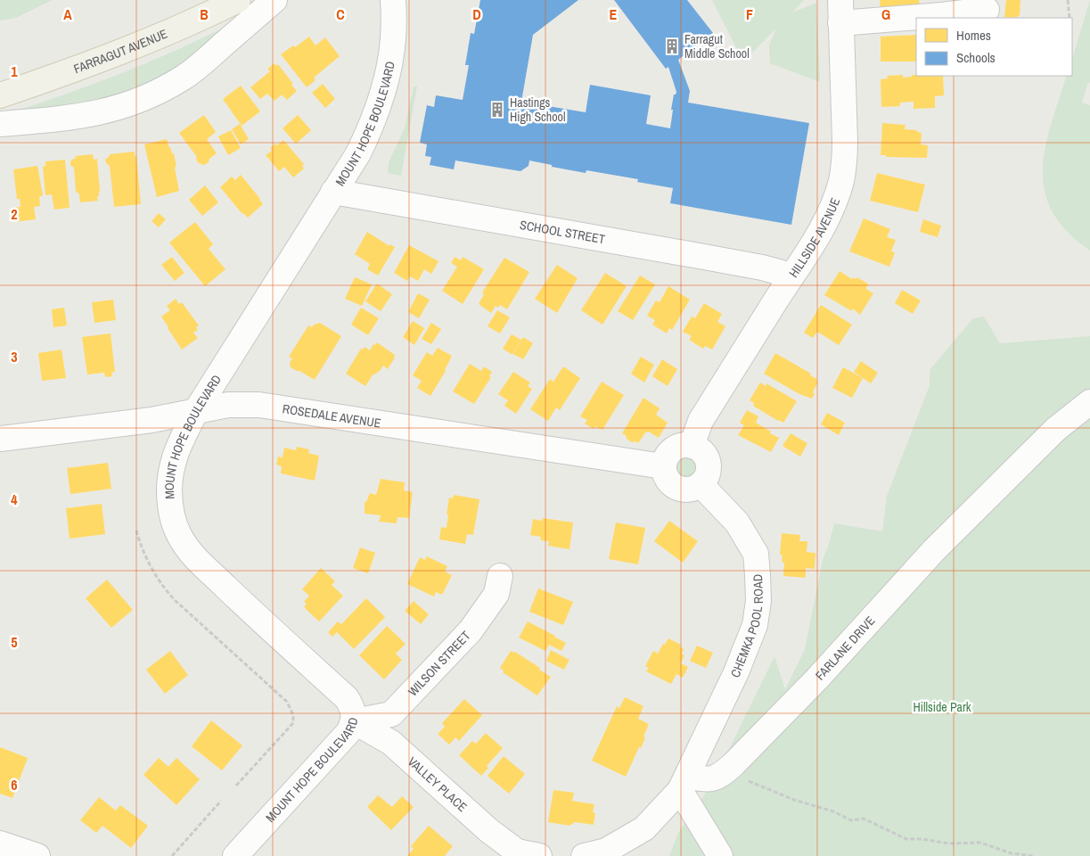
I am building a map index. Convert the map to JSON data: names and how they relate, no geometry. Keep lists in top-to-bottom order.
{
  "streets": {
    "main road": ["FARRAGUT AVENUE"],
    "street": [
      "MOUNT HOPE BOULEVARD",
      "SCHOOL STREET",
      "HILLSIDE AVENUE",
      "ROSEDALE AVENUE",
      "CHEMKA POOL ROAD",
      "FARLANE DRIVE",
      "WILSON STREET",
      "VALLEY PLACE"
    ]
  },
  "crossings": [
    ["MOUNT HOPE BOULEVARD", "SCHOOL STREET"],
    ["MOUNT HOPE BOULEVARD", "ROSEDALE AVENUE"],
    ["MOUNT HOPE BOULEVARD", "WILSON STREET"],
    ["MOUNT HOPE BOULEVARD", "VALLEY PLACE"],
    ["SCHOOL STREET", "HILLSIDE AVENUE"],
    ["HILLSIDE AVENUE", "ROSEDALE AVENUE"],
    ["HILLSIDE AVENUE", "CHEMKA POOL ROAD"],
    ["ROSEDALE AVENUE", "CHEMKA POOL ROAD"],
    ["CHEMKA POOL ROAD", "FARLANE DRIVE"],
    ["WILSON STREET", "VALLEY PLACE"]
  ],
  "parks": ["Hillside Park"],
  "places": {
    "building": ["Farragut Middle School", "Hastings High School"]
  },
  "legend": ["Homes", "Schools"],
  "grid": {
    "columns": [
      "A",
      "B",
      "C",
      "D",
      "E",
      "F",
      "G"
    ],
    "rows": [
      "1",
      "2",
      "3",
      "4",
      "5",
      "6"
    ]
  }
}
